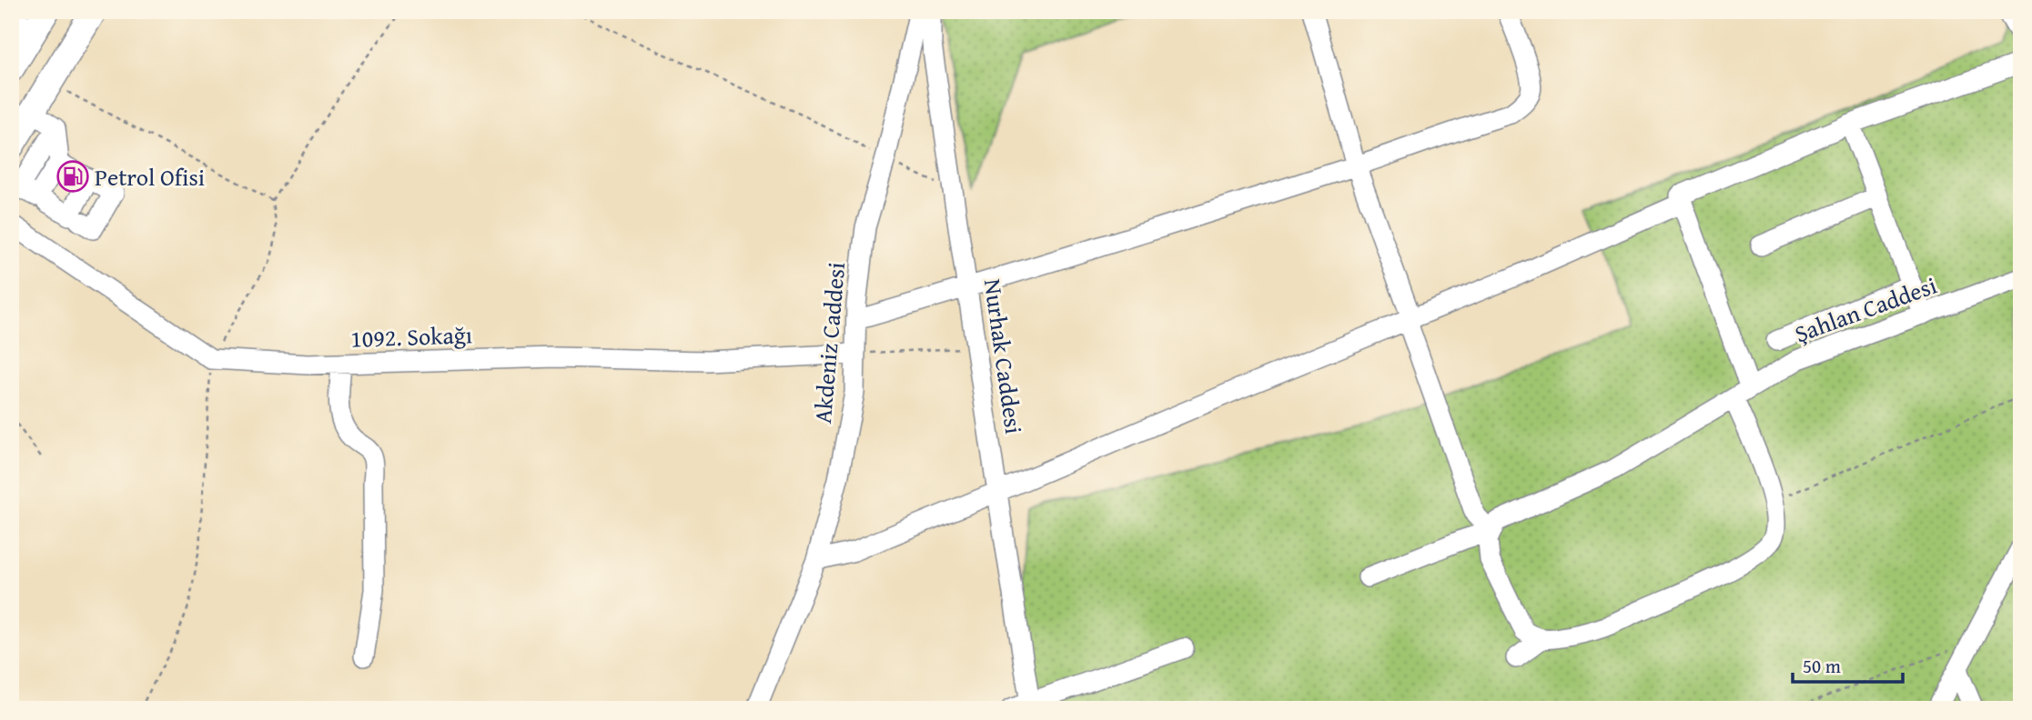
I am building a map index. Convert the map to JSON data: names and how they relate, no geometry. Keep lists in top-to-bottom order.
{
  "streets": {
    "street": [
      "Şahlan Caddesi",
      "1092. Sokağı",
      "Akdeniz Caddesi",
      "Nurhak Caddesi"
    ]
  },
  "crossings": [
    ["1092. Sokağı", "Akdeniz Caddesi"]
  ],
  "places": {
    "fuel station": ["Petrol Ofisi"]
  },
  "scale_bar": "50 m"
}
